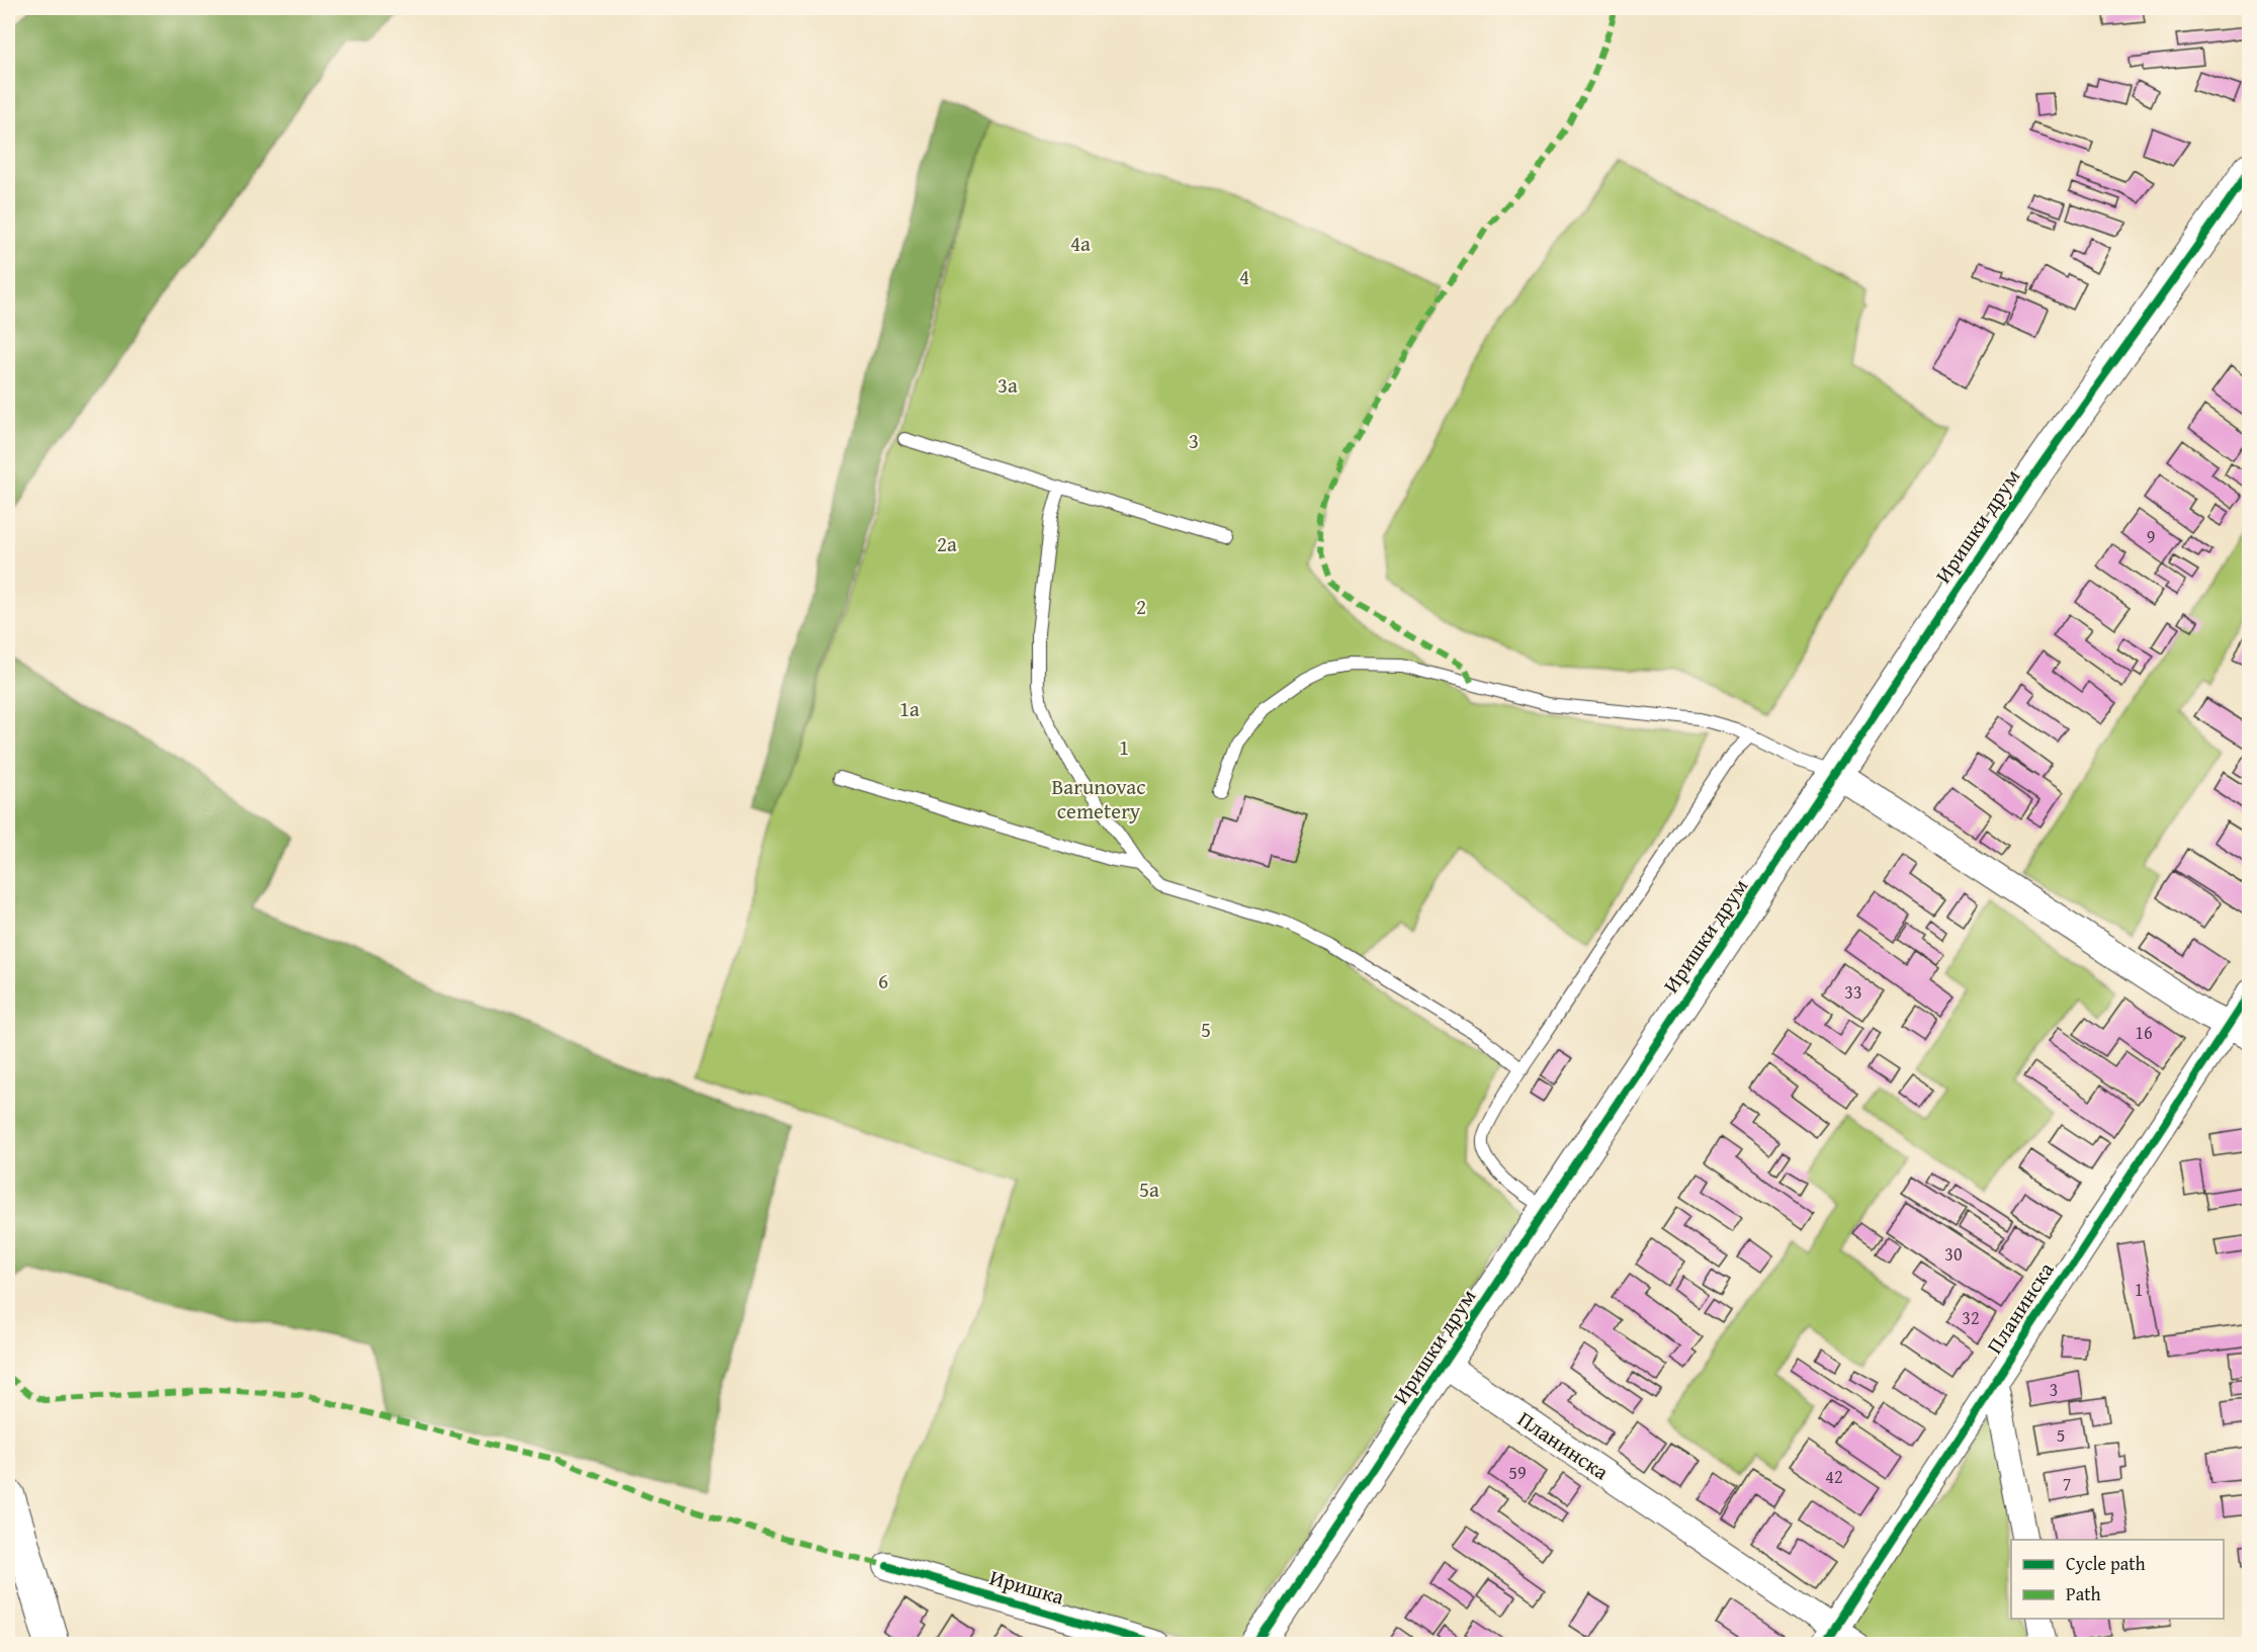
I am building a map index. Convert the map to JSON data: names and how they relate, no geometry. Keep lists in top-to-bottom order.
{
  "streets": {
    "street": ["Иришки друм", "Планинска", "Иришка"]
  },
  "crossings": [
    ["Иришки друм", "Планинска"]
  ],
  "parks": [
    "4a",
    "4",
    "3a",
    "3",
    "2a",
    "2",
    "1a",
    "1",
    "Barunovac cemetery",
    "6",
    "5",
    "5a"
  ],
  "house_numbers": [
    "9",
    "33",
    "16",
    "30",
    "1",
    "32",
    "3",
    "5",
    "59",
    "42",
    "7"
  ],
  "legend": ["Cycle path", "Path"]
}
